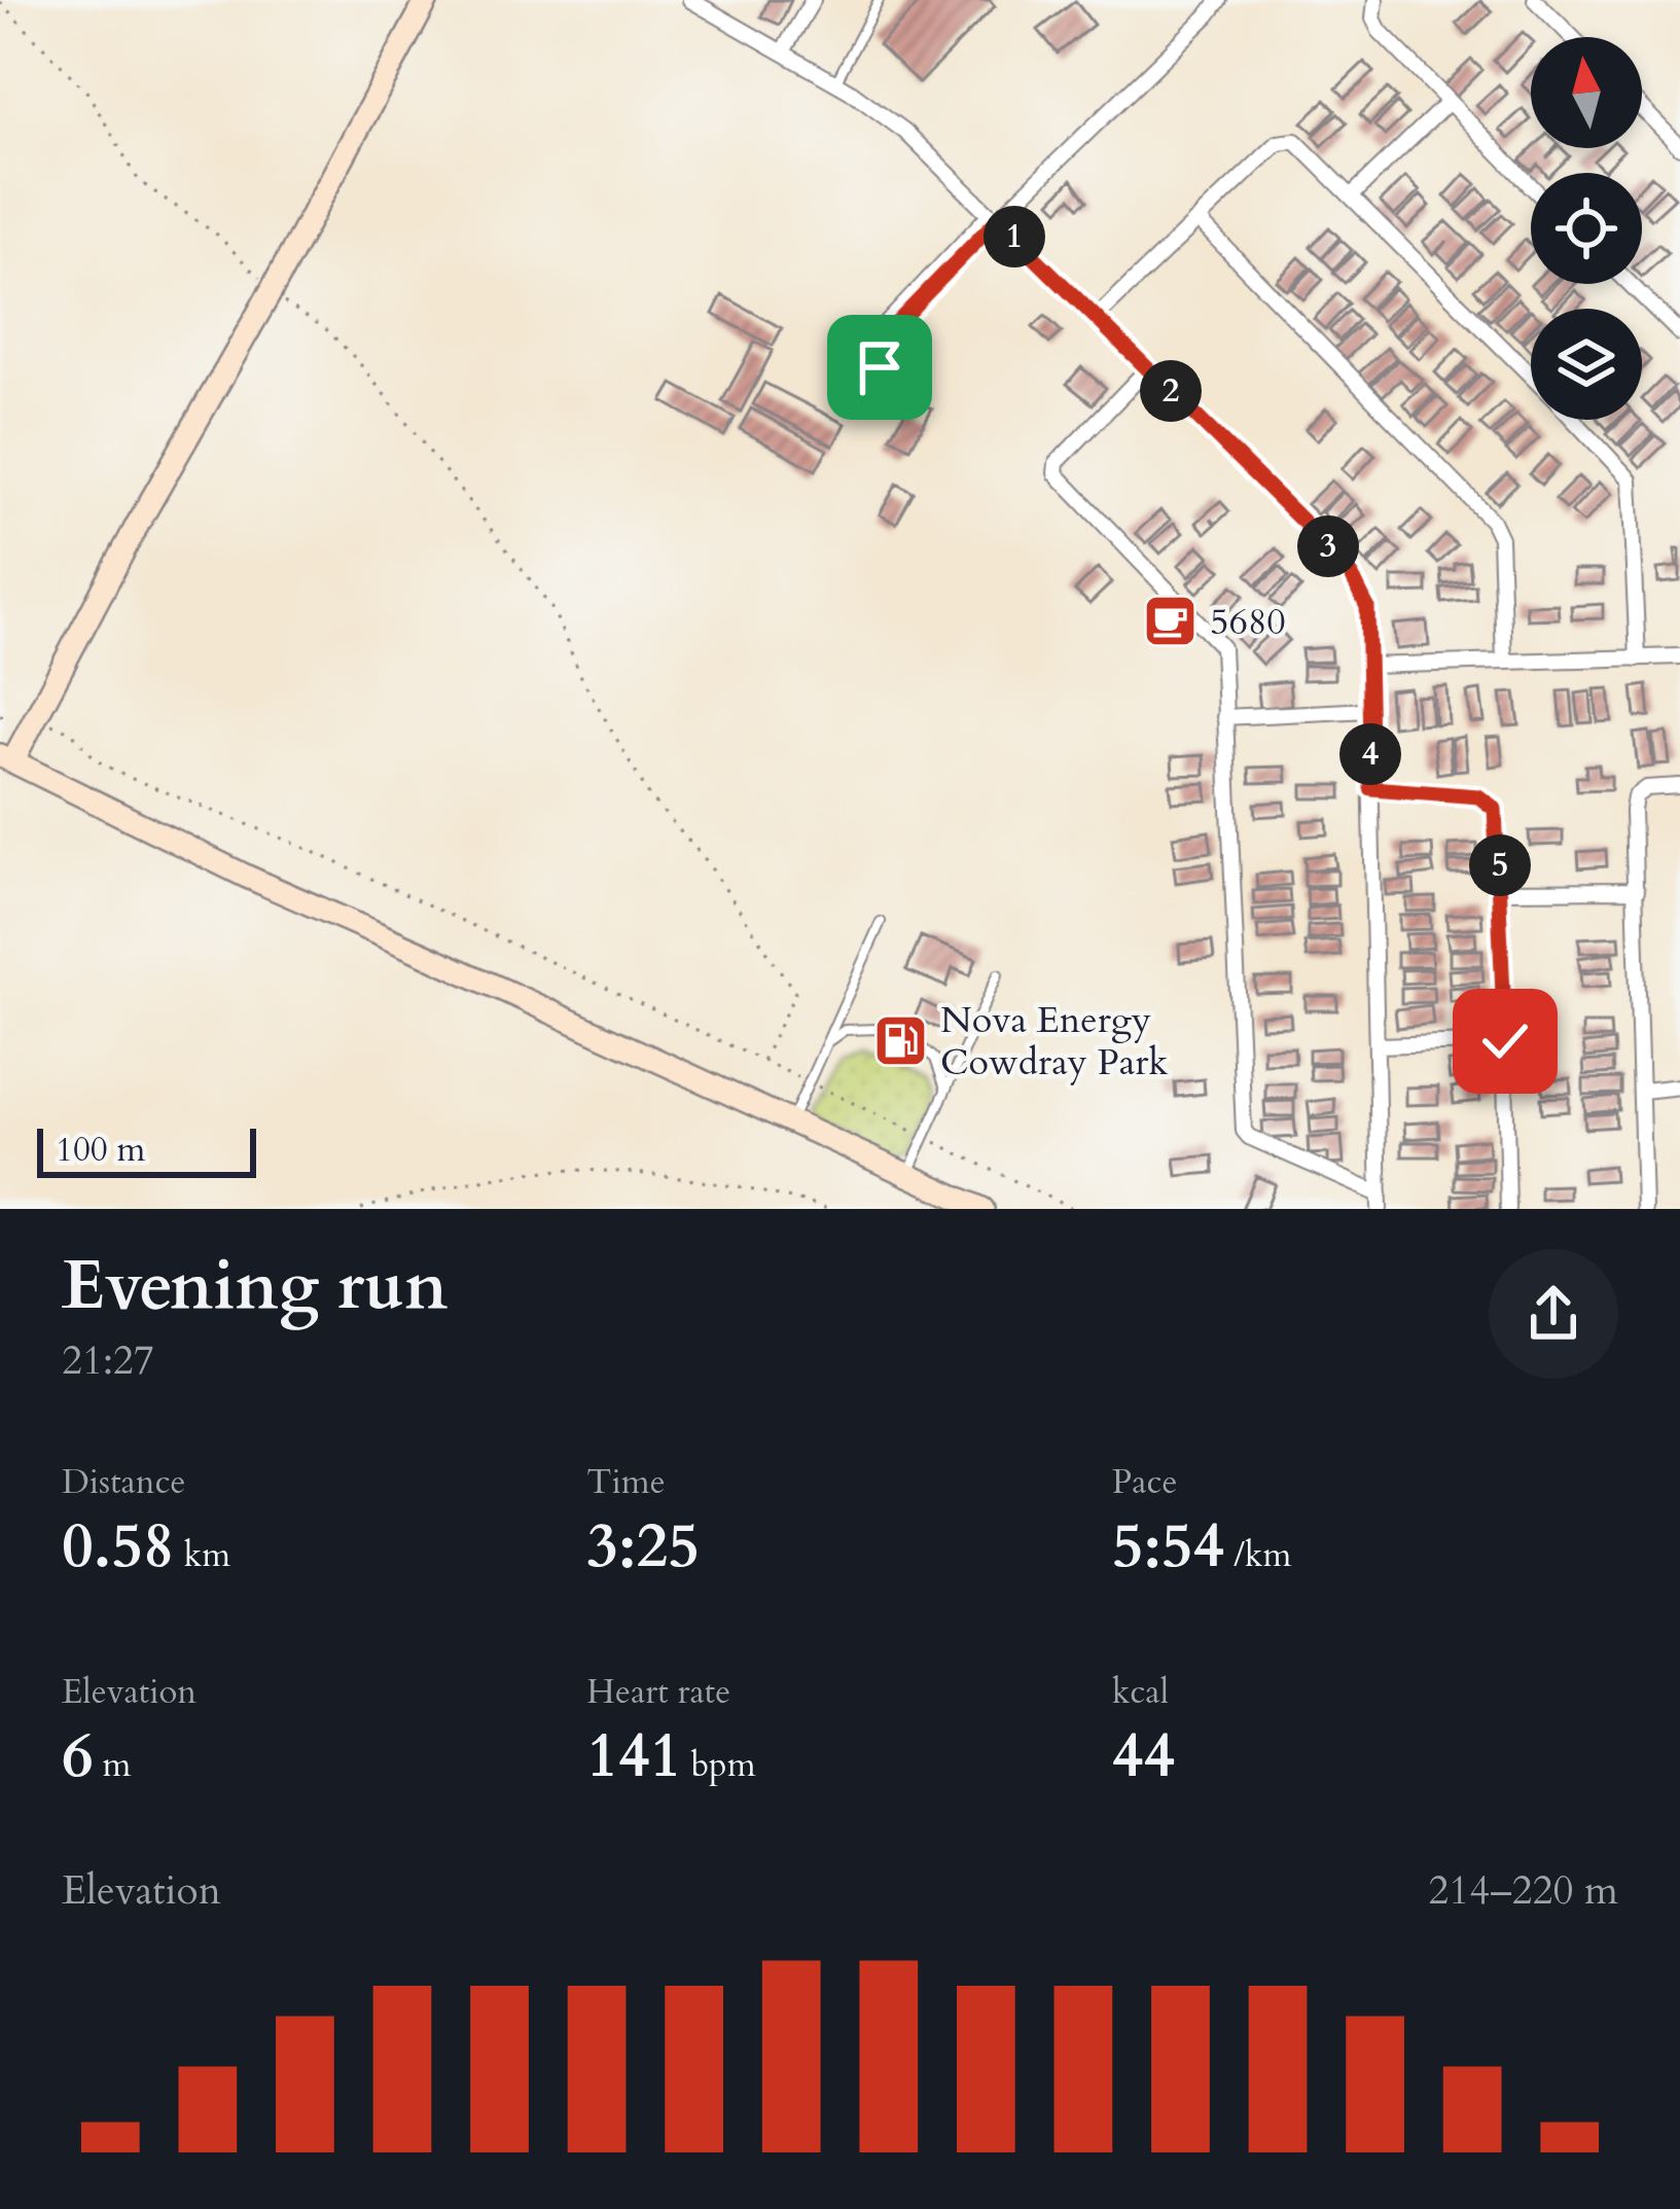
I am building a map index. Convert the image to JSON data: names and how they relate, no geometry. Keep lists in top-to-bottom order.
{
  "places": {
    "cafe": ["5680"],
    "fuel station": ["Nova Energy Cowdray Park"]
  },
  "scale_bar": "100 m",
  "north": "top",
  "page": {
    "pins": [
      "1",
      "2",
      "3",
      "4",
      "5"
    ],
    "scale": "100 m",
    "heading": ["Evening run", "21:27"],
    "stats": [
      ["Distance", "0.58 km"],
      ["Time", "3:25"],
      ["Pace", "5:54 /km"],
      ["Elevation", "6 m"],
      ["Heart rate", "141 bpm"],
      ["kcal", "44"]
    ],
    "chart": ["Elevation", "214–220 m"]
  }
}
